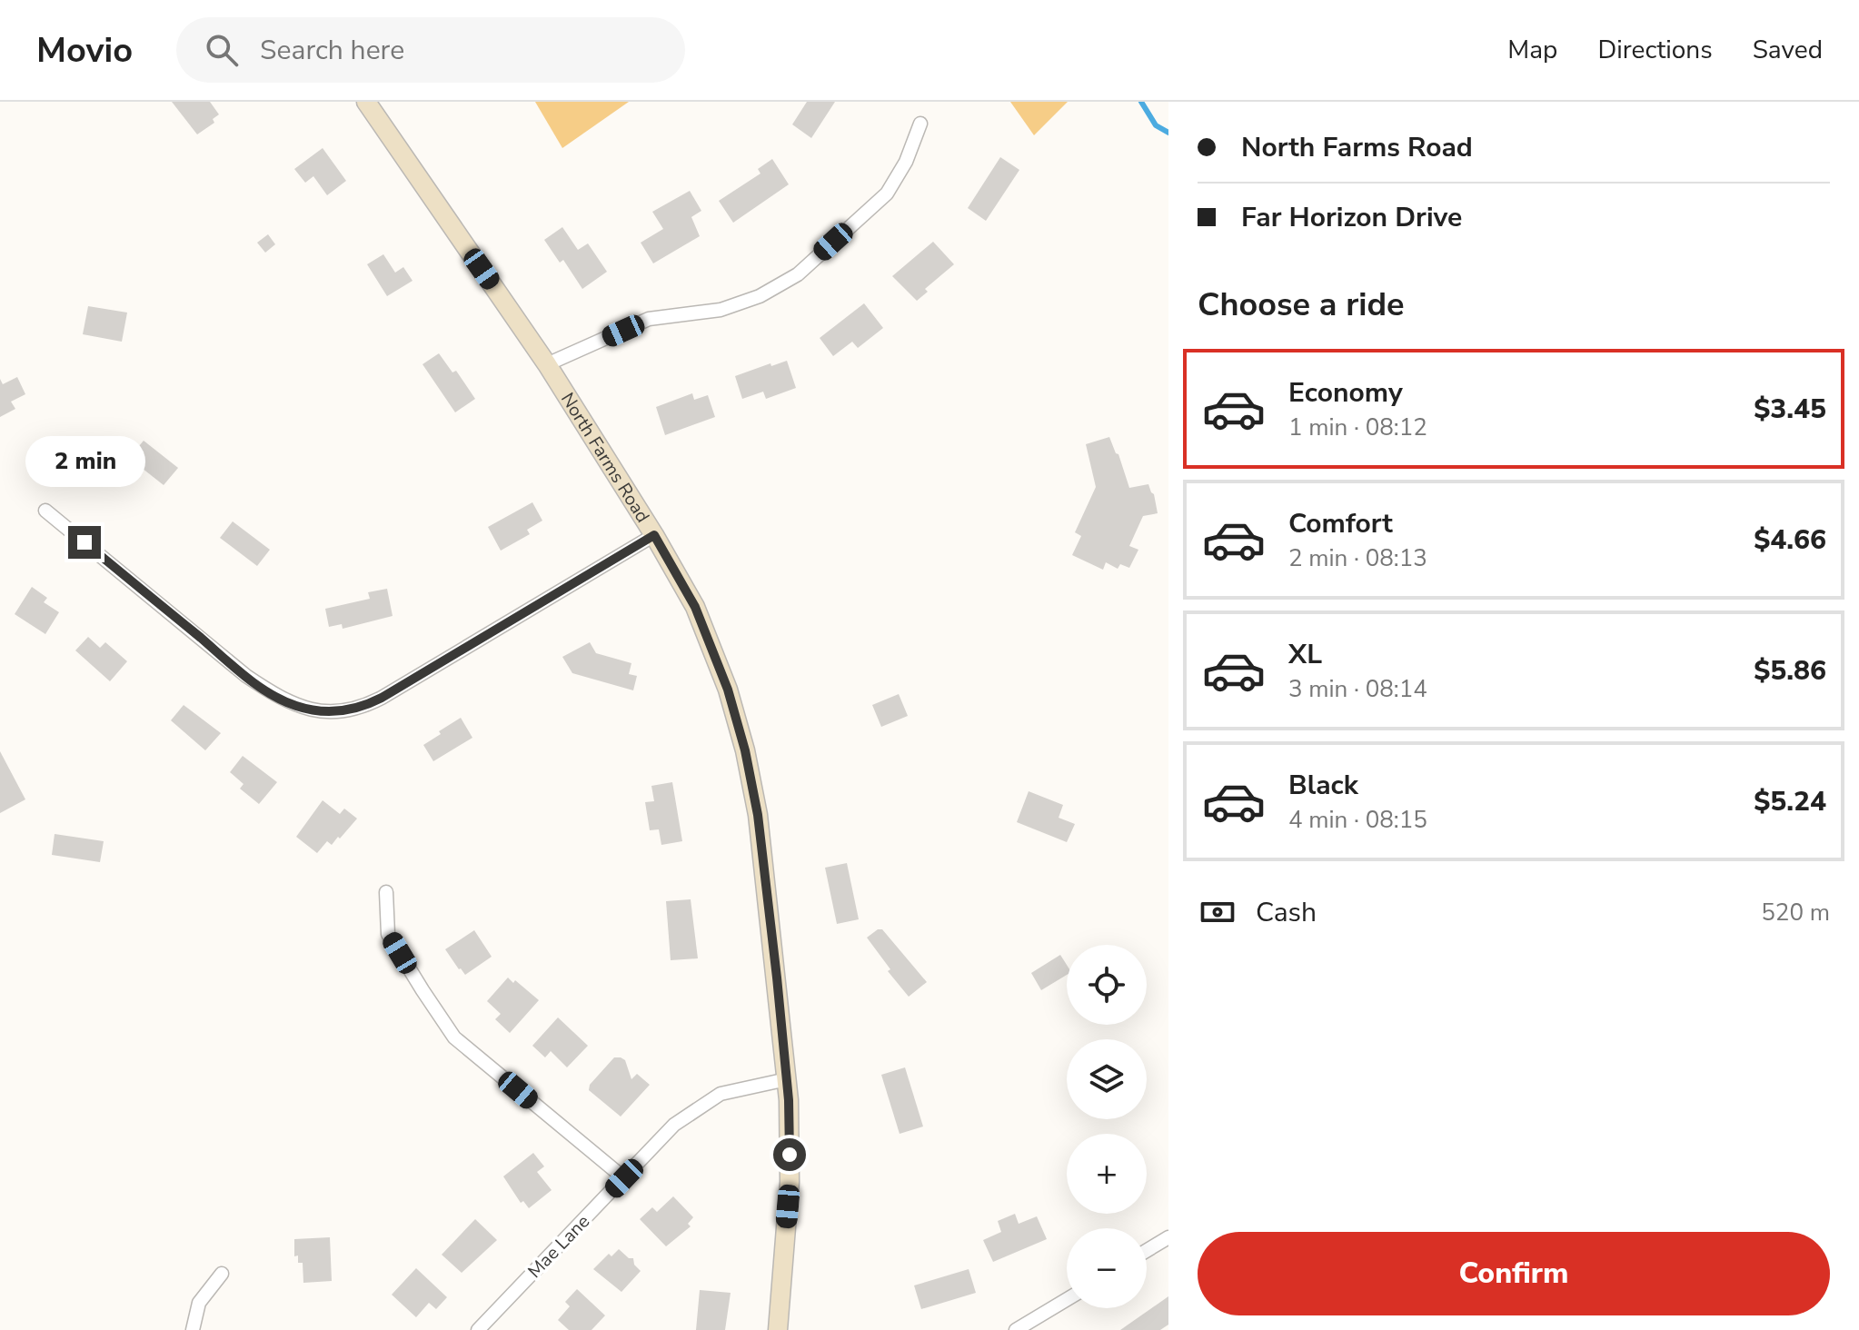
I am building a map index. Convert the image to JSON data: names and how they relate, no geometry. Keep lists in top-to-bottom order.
{
  "streets": {
    "main road": ["North Farms Road"],
    "street": ["Mae Lane"]
  },
  "crossings": [
    ["North Farms Road", "Mae Lane"]
  ],
  "page": {
    "header": "Movio",
    "search": "Search here",
    "nav": ["Map", "Directions", "Saved"],
    "banner": ["North Farms Road", "Far Horizon Drive"],
    "heading": "Choose a ride",
    "list": [
      {
        "name": "Economy",
        "note": "1 min · 08:12",
        "value": "$3.45"
      },
      {
        "name": "Comfort",
        "note": "2 min · 08:13",
        "value": "$4.66"
      },
      {
        "name": "XL",
        "note": "3 min · 08:14",
        "value": "$5.86"
      },
      {
        "name": "Black",
        "note": "4 min · 08:15",
        "value": "$5.24"
      }
    ],
    "bubble": "2 min",
    "pay": ["Cash", "520 m"],
    "map_buttons": ["+", "−"],
    "buttons": "Confirm"
  }
}
